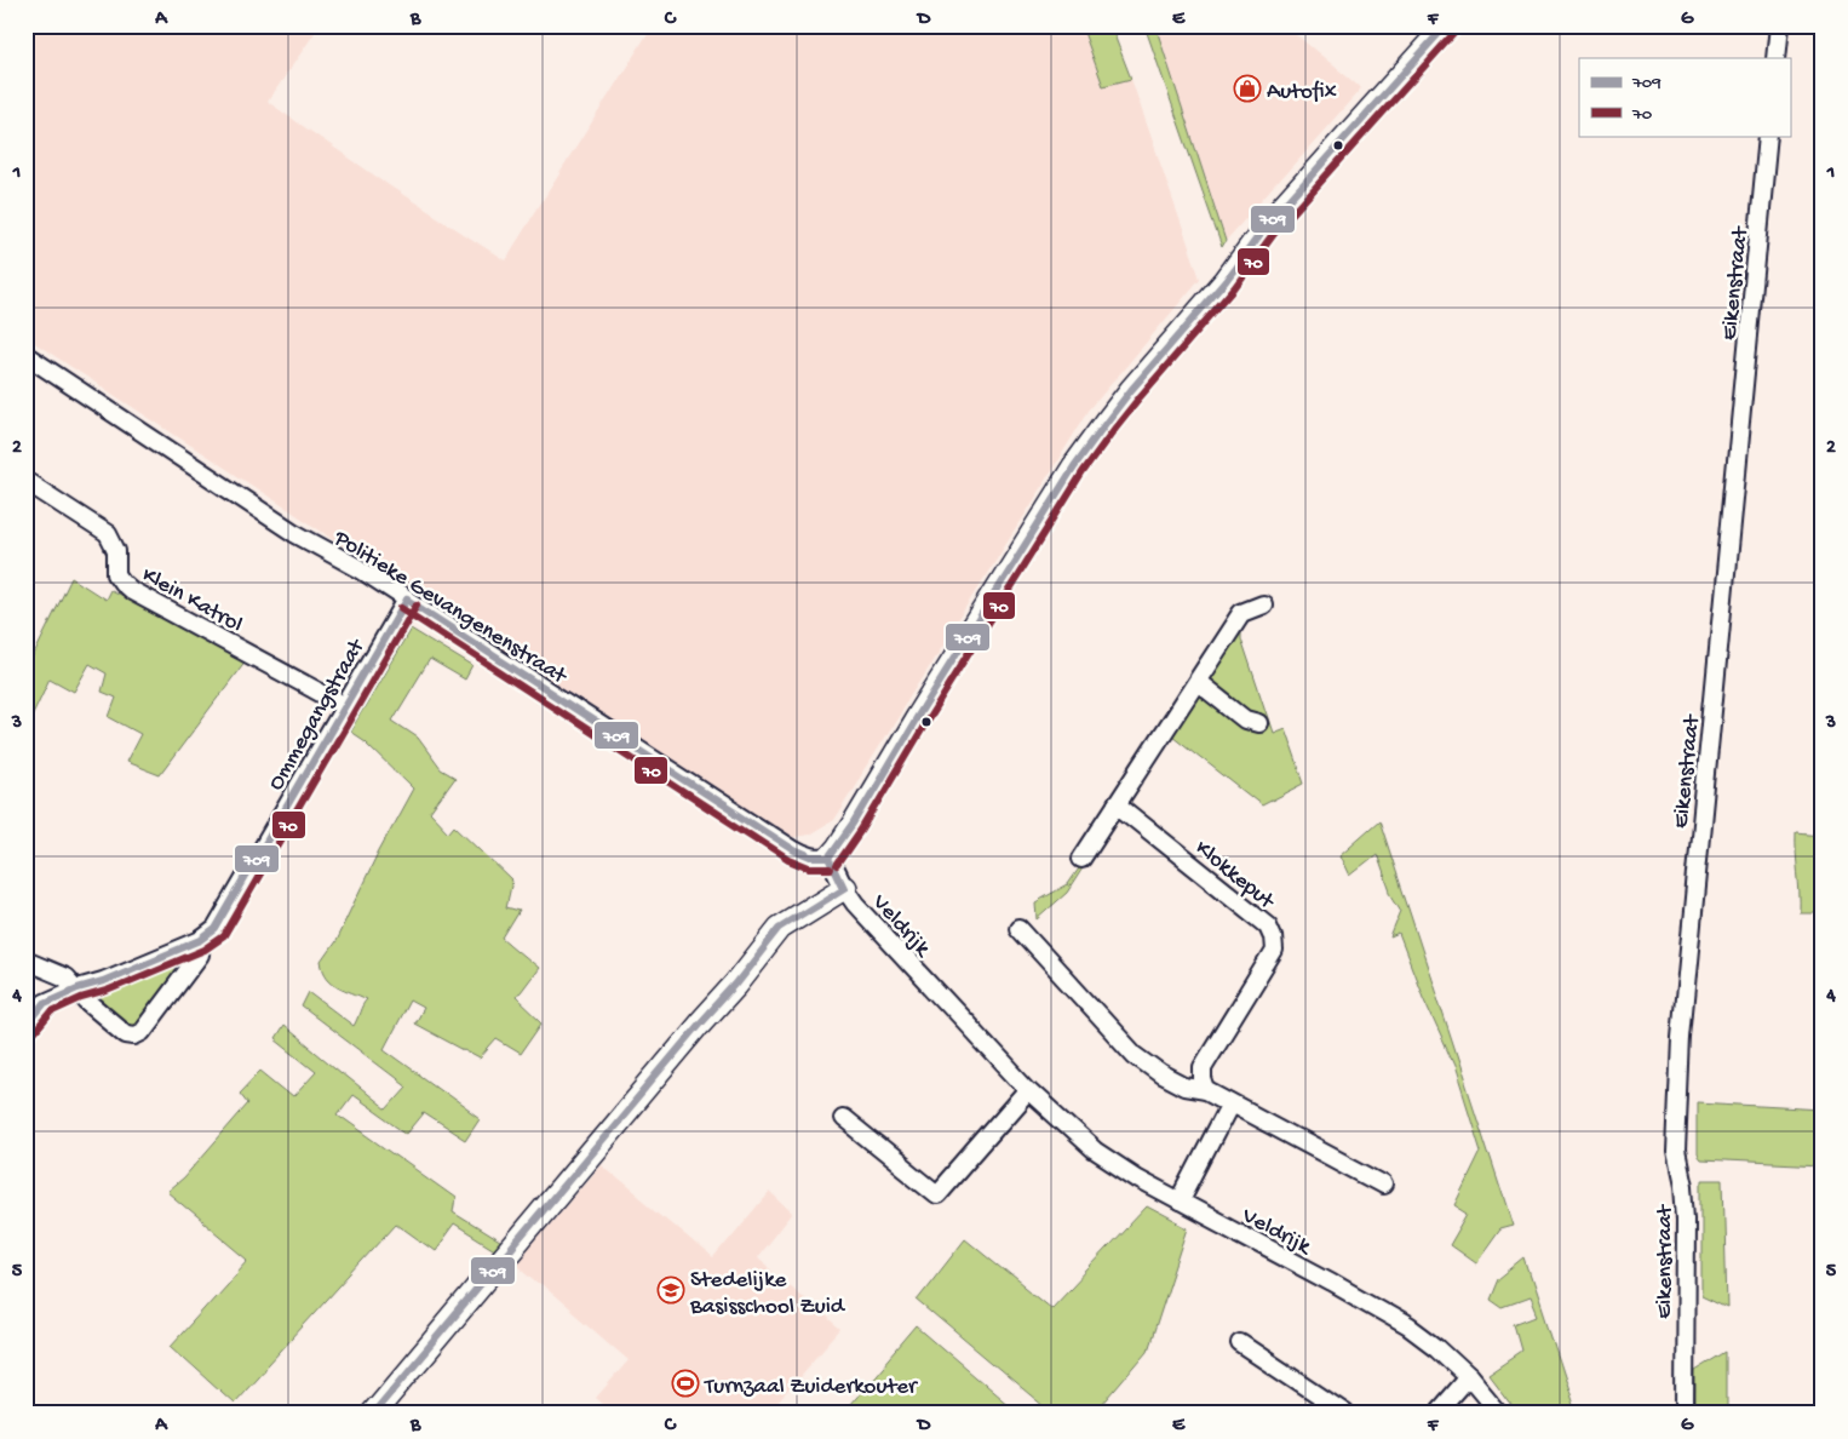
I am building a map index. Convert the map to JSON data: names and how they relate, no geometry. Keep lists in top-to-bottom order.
{
  "streets": {
    "street": [
      "Eikenstraat",
      "Klein Katrol",
      "Politieke Gevangenenstraat",
      "Ommegangstraat",
      "Klokkeput",
      "Veldrijk"
    ]
  },
  "crossings": [
    ["Klein Katrol", "Ommegangstraat"],
    ["Politieke Gevangenenstraat", "Ommegangstraat"],
    ["Politieke Gevangenenstraat", "Veldrijk"]
  ],
  "places": {
    "shop": ["Autofix"],
    "school or university": ["Stedelijke Basisschool Zuid"],
    "sports": ["Turnzaal Zuiderkouter"]
  },
  "lines": ["transit line 709", "transit line 70"],
  "legend": ["709", "70"],
  "grid": {
    "columns": [
      "A",
      "B",
      "C",
      "D",
      "E",
      "F",
      "G"
    ],
    "rows": [
      "1",
      "2",
      "3",
      "4",
      "5"
    ]
  }
}
